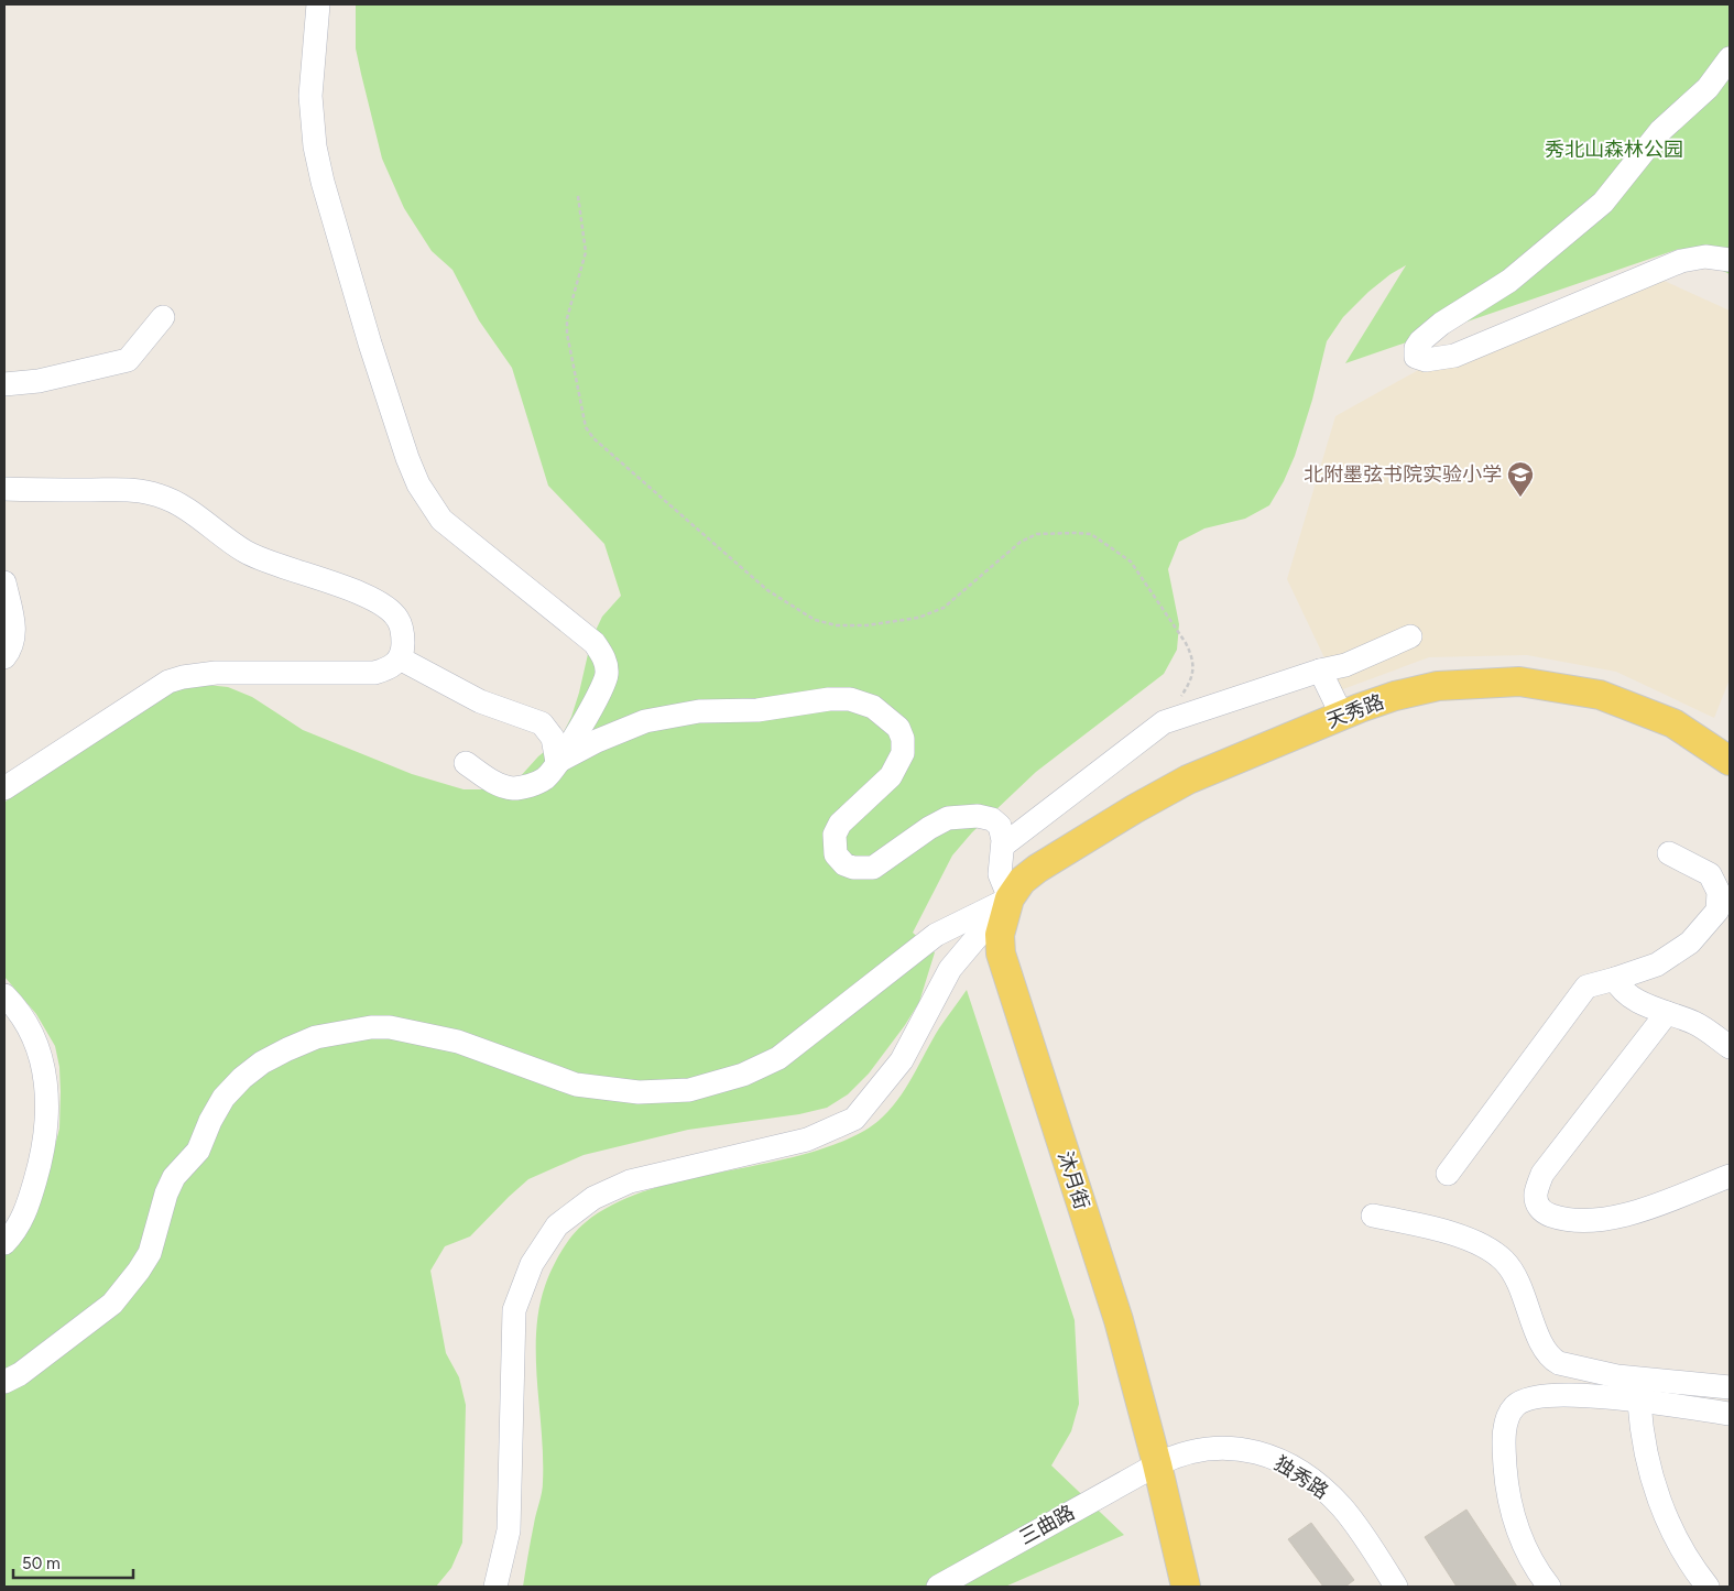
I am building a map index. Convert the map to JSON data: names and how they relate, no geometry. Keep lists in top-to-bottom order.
{
  "streets": {
    "main road": ["天秀路", "沐月街"],
    "street": ["独秀路", "三曲路"]
  },
  "crossings": [
    ["天秀路", "沐月街"],
    ["沐月街", "独秀路"],
    ["沐月街", "三曲路"],
    ["独秀路", "三曲路"]
  ],
  "parks": ["秀北山森林公园"],
  "places": {
    "school or university": ["北附墨弦书院实验小学"]
  },
  "scale_bar": "50 m"
}
